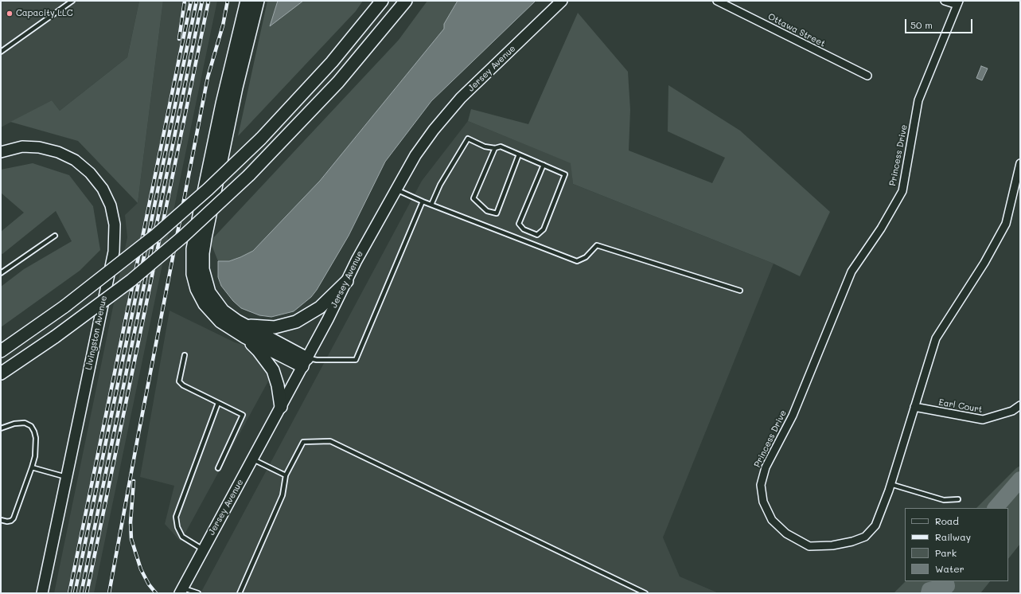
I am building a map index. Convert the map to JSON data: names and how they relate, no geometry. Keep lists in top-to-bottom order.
{
  "streets": {
    "main road": ["Jersey Avenue", "Livingston Avenue"],
    "street": ["Ottawa Street", "Princess Drive", "Earl Court"]
  },
  "crossings": [
    ["Princess Drive", "Earl Court"]
  ],
  "places": ["Capacity LLC"],
  "legend": [
    "Road",
    "Railway",
    "Park",
    "Water"
  ],
  "scale_bar": "50 m"
}
